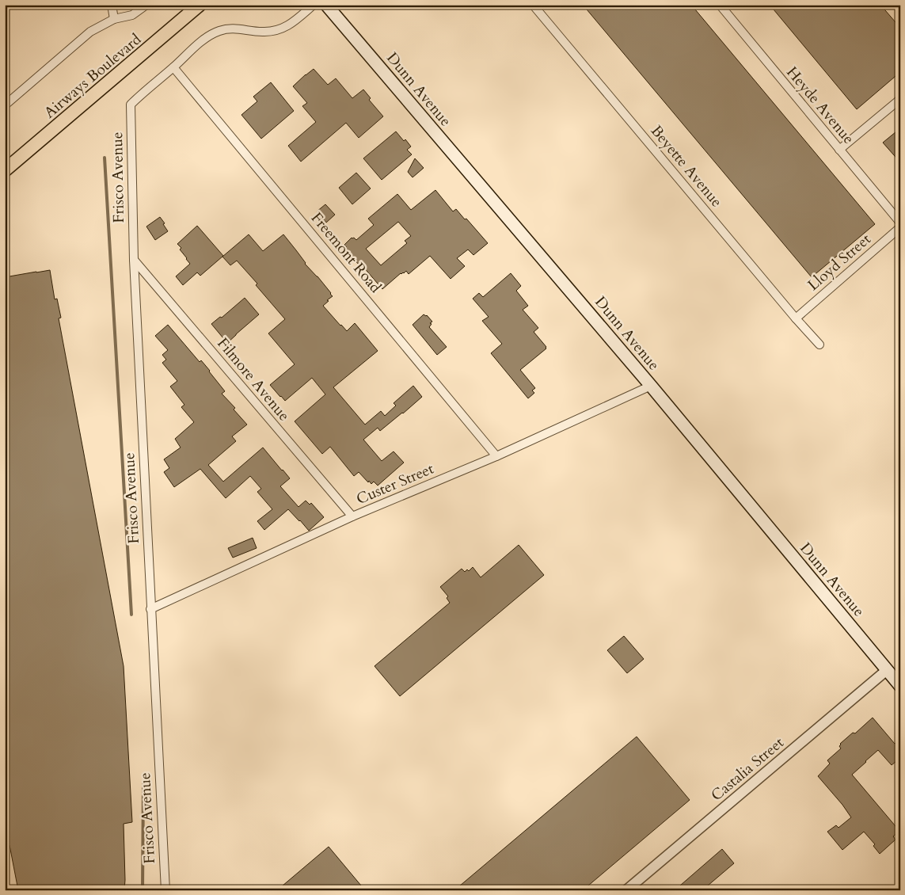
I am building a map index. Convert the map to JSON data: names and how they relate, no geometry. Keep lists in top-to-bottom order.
{
  "streets": {
    "main road": ["Airways Boulevard", "Dunn Avenue"],
    "street": [
      "Heyde Avenue",
      "Beyette Avenue",
      "Frisco Avenue",
      "Freemont Road",
      "Lloyd Street",
      "Filmore Avenue",
      "Custer Street",
      "Castalia Street"
    ]
  },
  "crossings": [
    ["Dunn Avenue", "Custer Street"],
    ["Dunn Avenue", "Castalia Street"],
    ["Beyette Avenue", "Lloyd Street"],
    ["Frisco Avenue", "Freemont Road"],
    ["Frisco Avenue", "Filmore Avenue"],
    ["Frisco Avenue", "Custer Street"],
    ["Freemont Road", "Custer Street"],
    ["Filmore Avenue", "Custer Street"]
  ]
}
